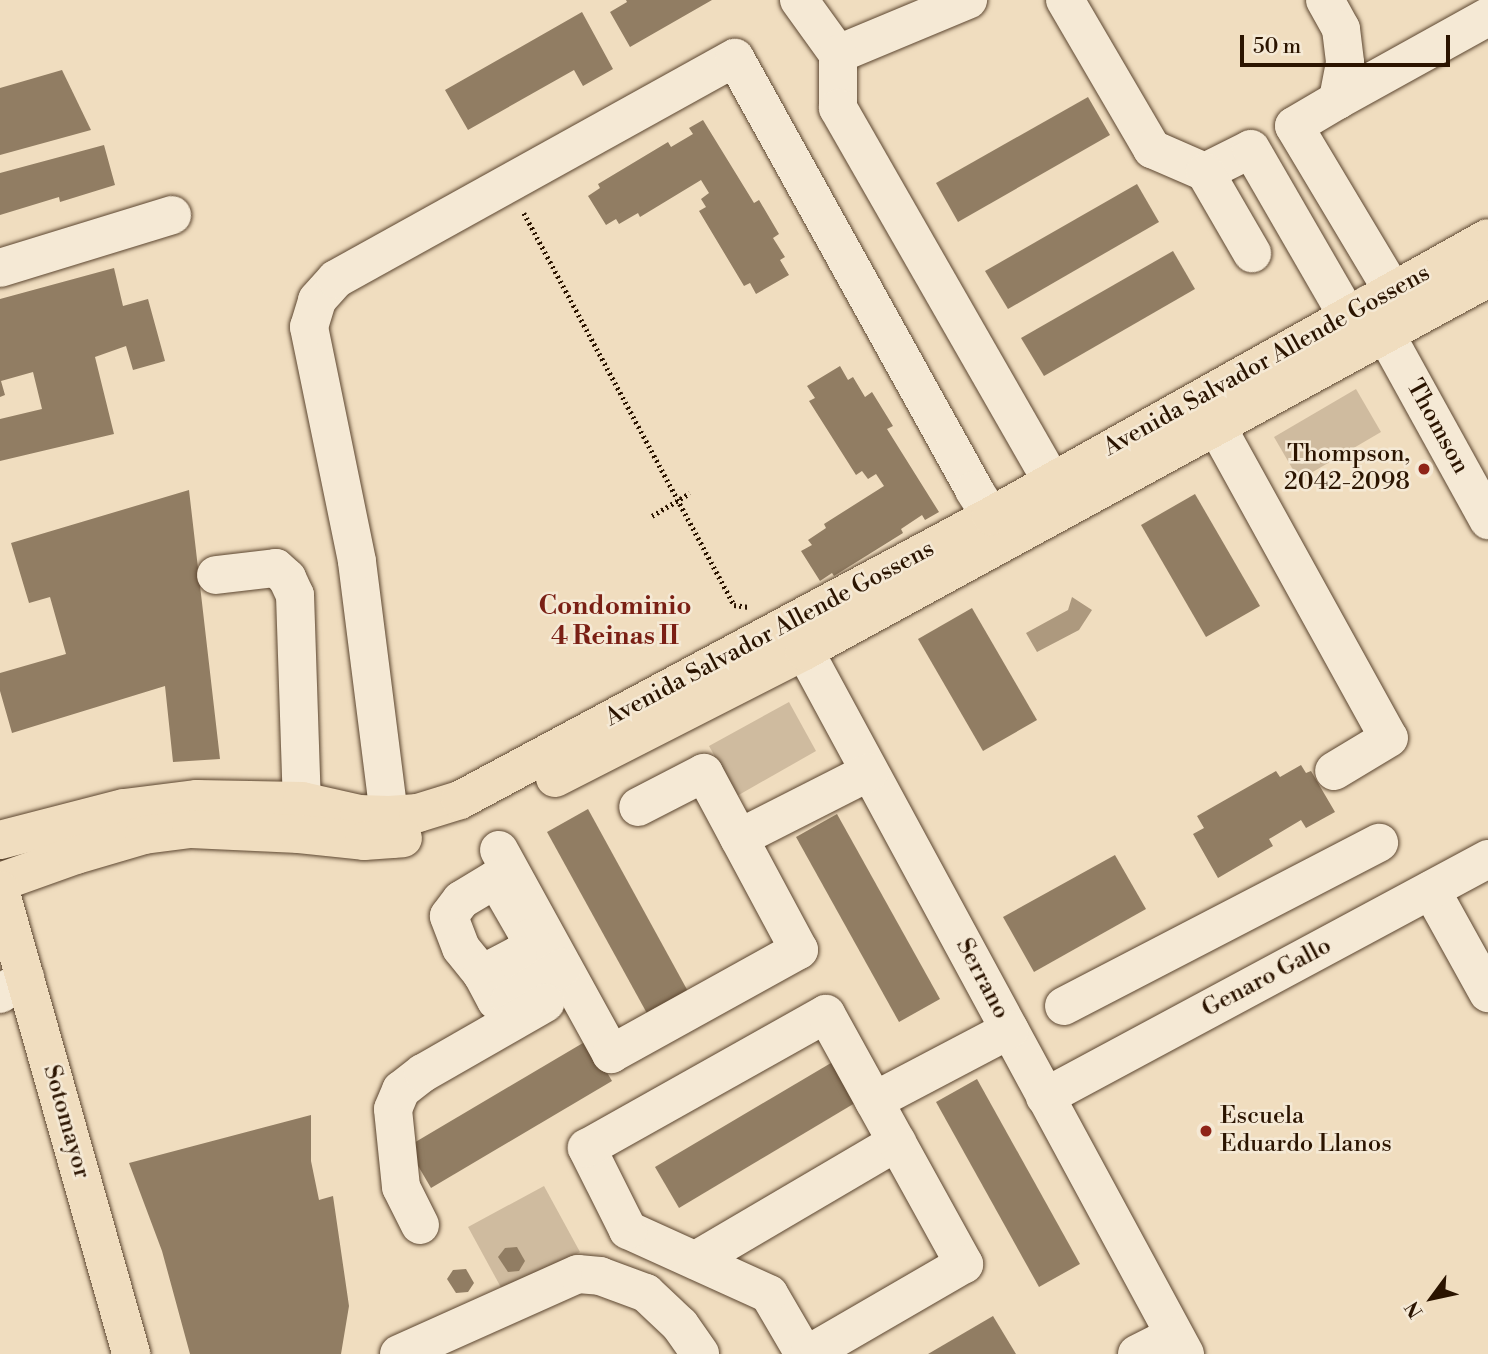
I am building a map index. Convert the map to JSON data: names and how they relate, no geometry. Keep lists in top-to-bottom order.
{
  "streets": {
    "main road": ["Avenida Salvador Allende Gossens", "Sotomayor"],
    "street": ["Thomson", "Genaro Gallo", "Serrano"]
  },
  "crossings": [
    ["Avenida Salvador Allende Gossens", "Thomson"],
    ["Avenida Salvador Allende Gossens", "Serrano"],
    ["Genaro Gallo", "Serrano"]
  ],
  "districts": ["Condominio 4 Reinas II"],
  "places": ["Thompson, 2042-2098", "Escuela Eduardo Llanos"],
  "scale_bar": "50 m",
  "north": "bottom left"
}
